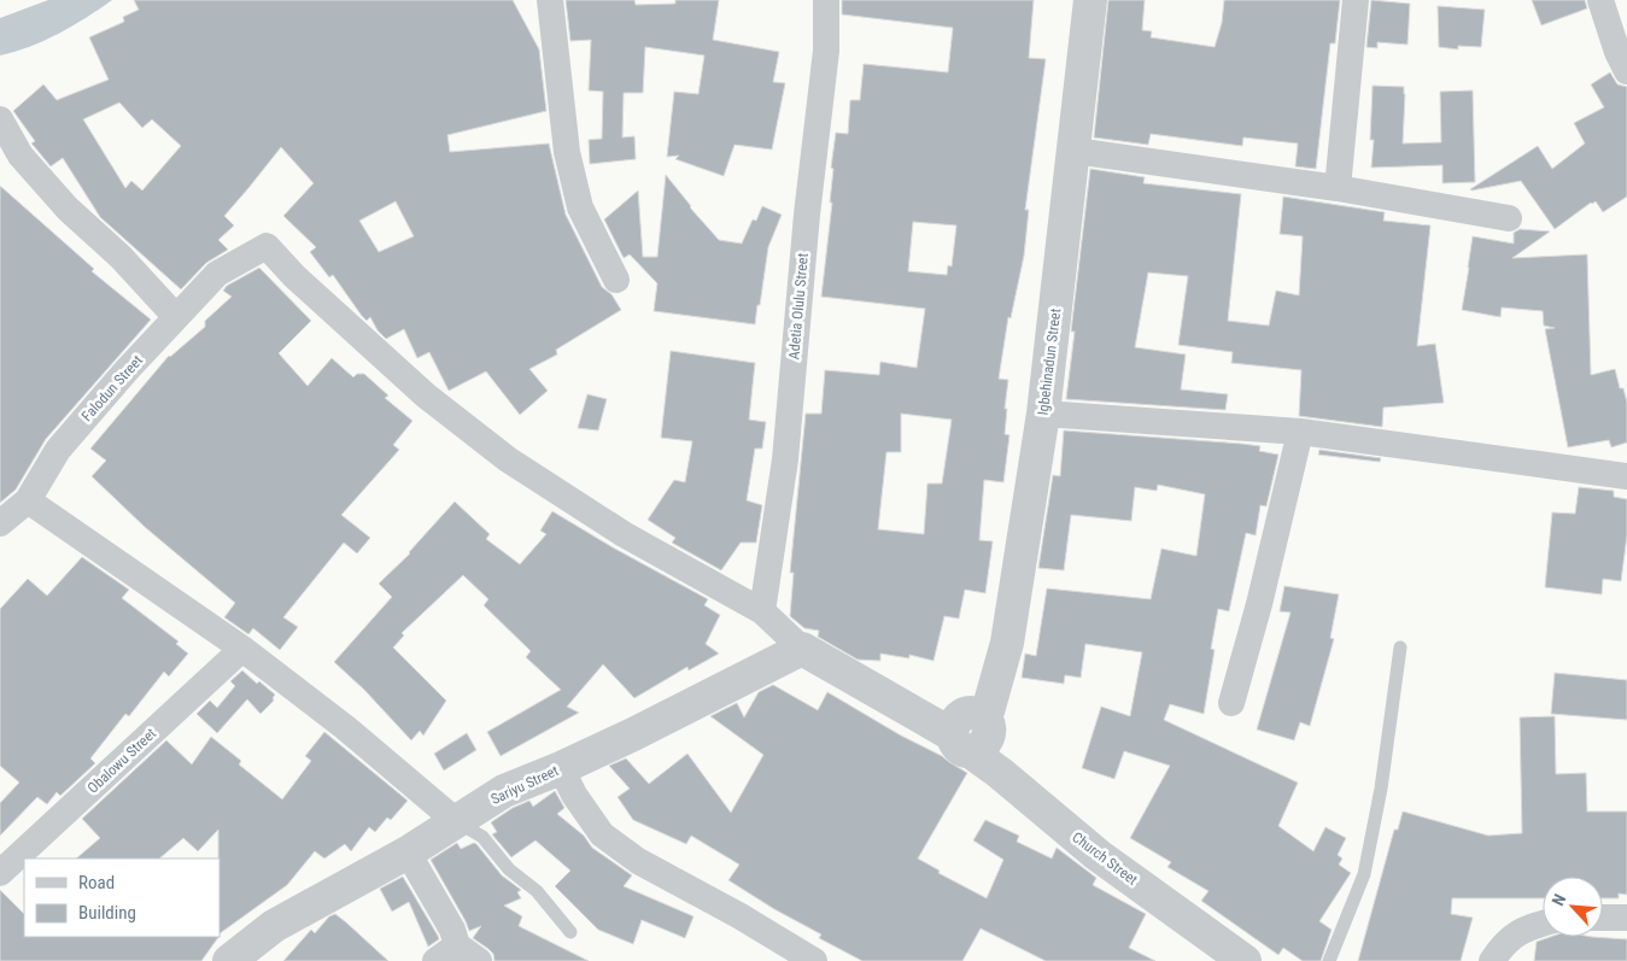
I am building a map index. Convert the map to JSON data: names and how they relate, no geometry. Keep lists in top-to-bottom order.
{
  "streets": {
    "street": [
      "Adetia Olulu Street",
      "Igbehinadun Street",
      "Falodun Street",
      "Obalowu Street",
      "Sariyu Street",
      "Church Street"
    ]
  },
  "crossings": [
    ["Adetia Olulu Street", "Falodun Street"],
    ["Igbehinadun Street", "Church Street"],
    ["Sariyu Street", "Church Street"]
  ],
  "legend": ["Road", "Building"],
  "north": "top left"
}
